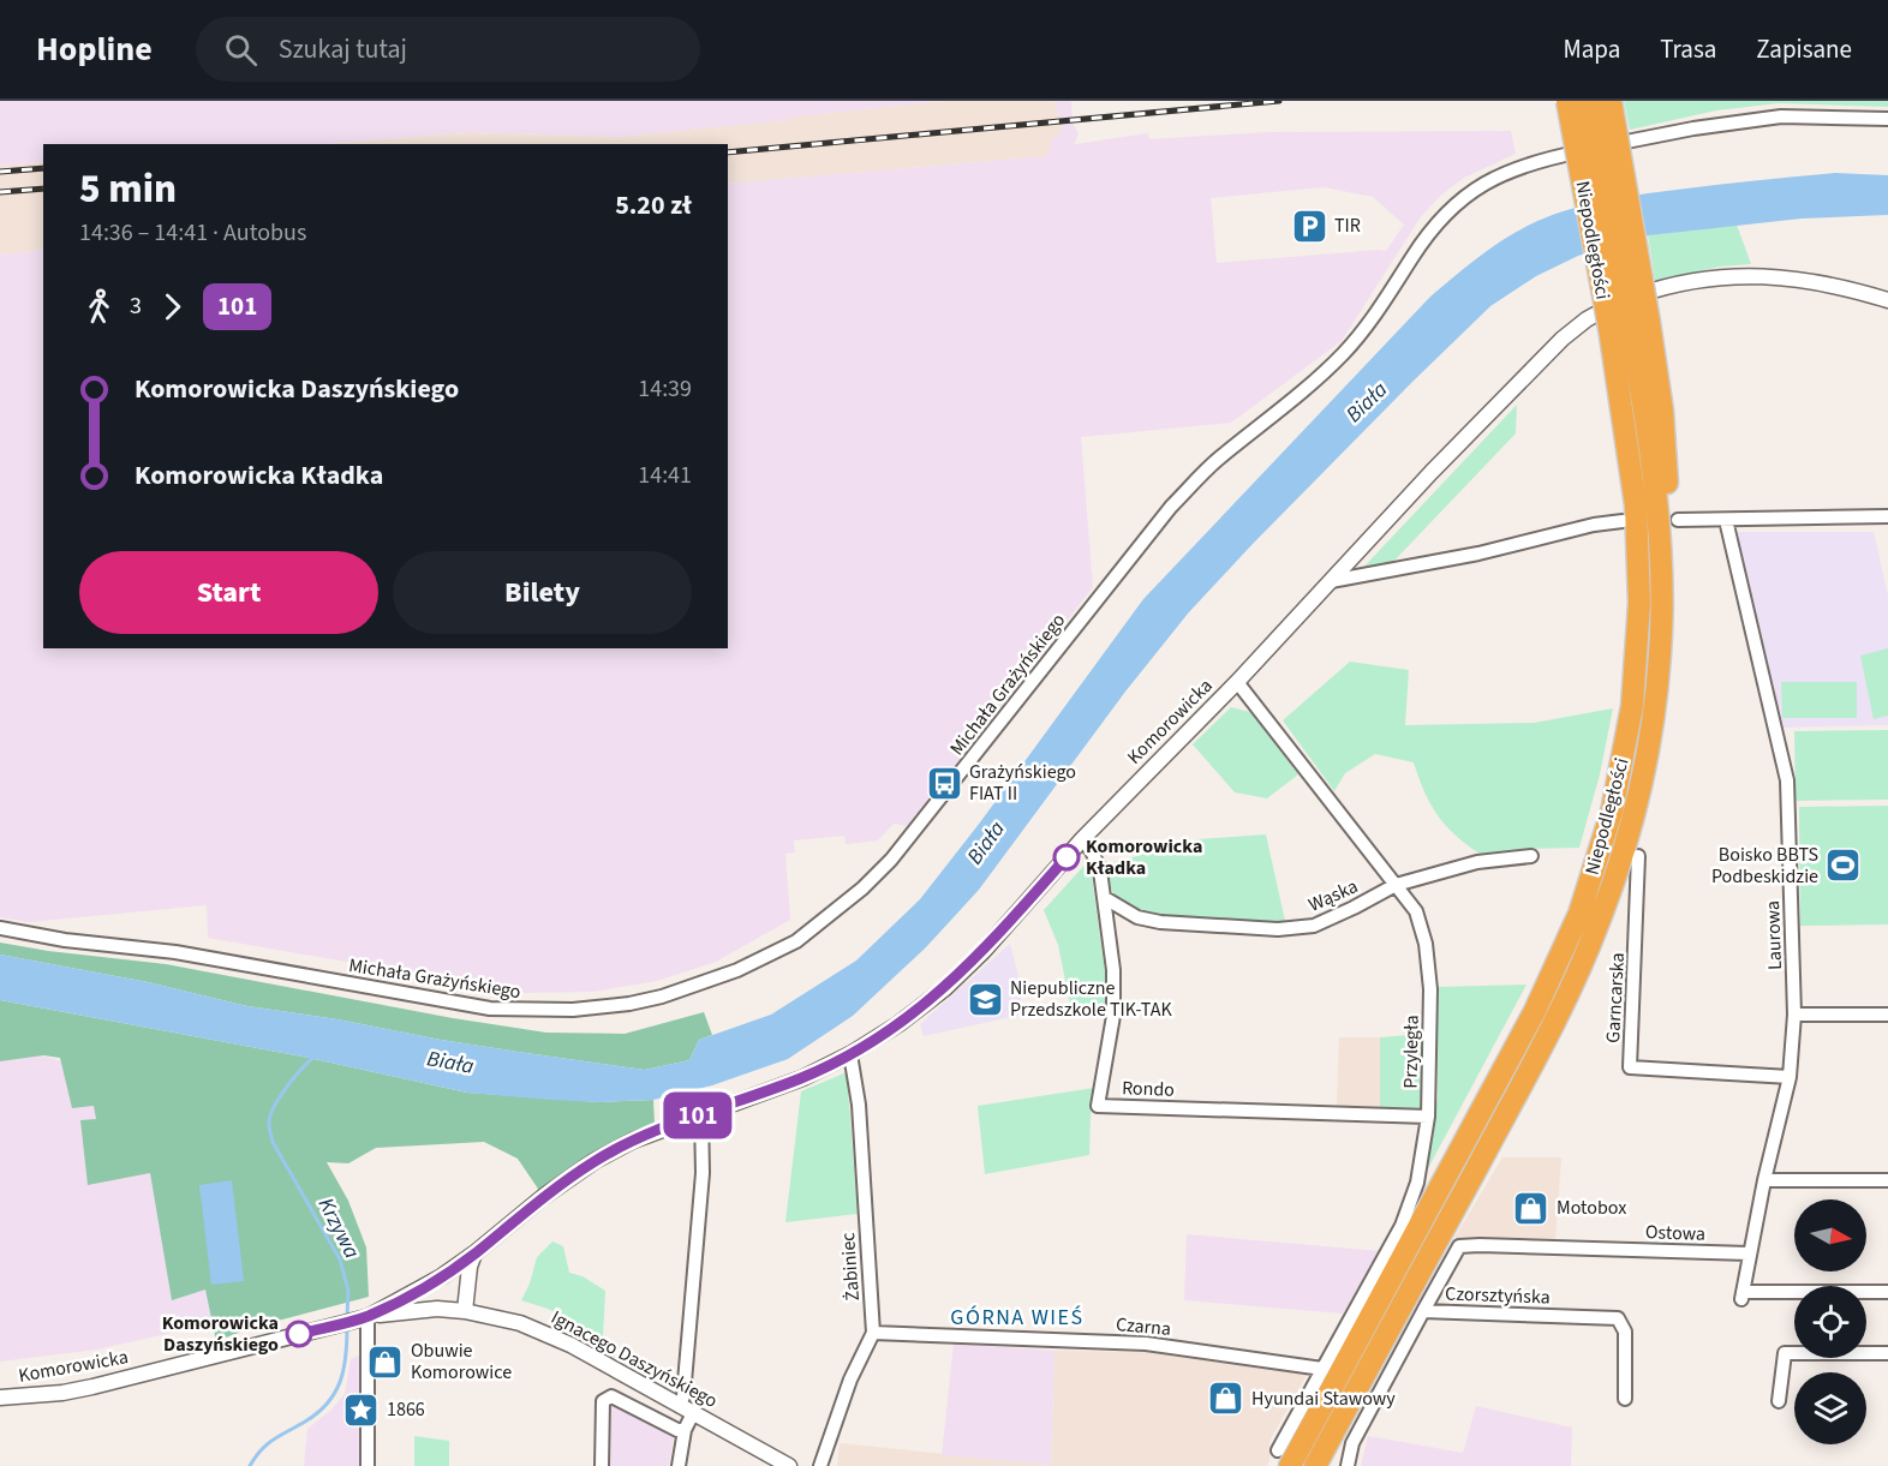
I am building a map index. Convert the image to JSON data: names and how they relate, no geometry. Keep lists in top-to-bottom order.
{
  "streets": {
    "highway": ["Niepodległości"],
    "street": [
      "Michała Grażyńskiego",
      "Komorowicka",
      "Wąska",
      "Laurowa",
      "Garncarska",
      "Przyległa",
      "Rondo",
      "Ostowa",
      "Żabiniec",
      "Czorsztyńska",
      "Czarna",
      "Ignacego Daszyńskiego"
    ]
  },
  "crossings": [
    ["Niepodległości", "Przyległa"],
    ["Komorowicka", "Przyległa"],
    ["Komorowicka", "Rondo"],
    ["Komorowicka", "Żabiniec"],
    ["Komorowicka", "Ignacego Daszyńskiego"],
    ["Wąska", "Przyległa"],
    ["Wąska", "Rondo"],
    ["Laurowa", "Garncarska"],
    ["Laurowa", "Ostowa"],
    ["Przyległa", "Rondo"],
    ["Przyległa", "Czarna"],
    ["Ostowa", "Czorsztyńska"],
    ["Żabiniec", "Czarna"]
  ],
  "districts": ["GÓRNA WIEŚ"],
  "water": ["Biała", "Krzywa"],
  "places": {
    "parking": ["TIR"],
    "bus stop": ["Grażyńskiego FIAT II"],
    "other": ["Komorowicka Kładka", "Komorowicka Daszyńskiego"],
    "sports": ["Boisko BBTS Podbeskidzie"],
    "school or university": ["Niepubliczne Przedszkole TIK-TAK"],
    "shop": ["Motobox", "Obuwie Komorowice", "Hyundai Stawowy"],
    "place": ["1866"]
  },
  "lines": ["bus line 101"],
  "north": "right",
  "page": {
    "header": "Hopline",
    "search": "Szukaj tutaj",
    "nav": ["Mapa", "Trasa", "Zapisane"],
    "on_map": "101",
    "heading": ["5 min", "14:36 – 14:41 · Autobus", "5.20 zł"],
    "legs": ["3", "101"],
    "list": [
      {
        "name": "Komorowicka Daszyńskiego",
        "value": "14:39"
      },
      {
        "name": "Komorowicka Kładka",
        "value": "14:41"
      }
    ],
    "buttons": ["Start", "Bilety"]
  }
}
